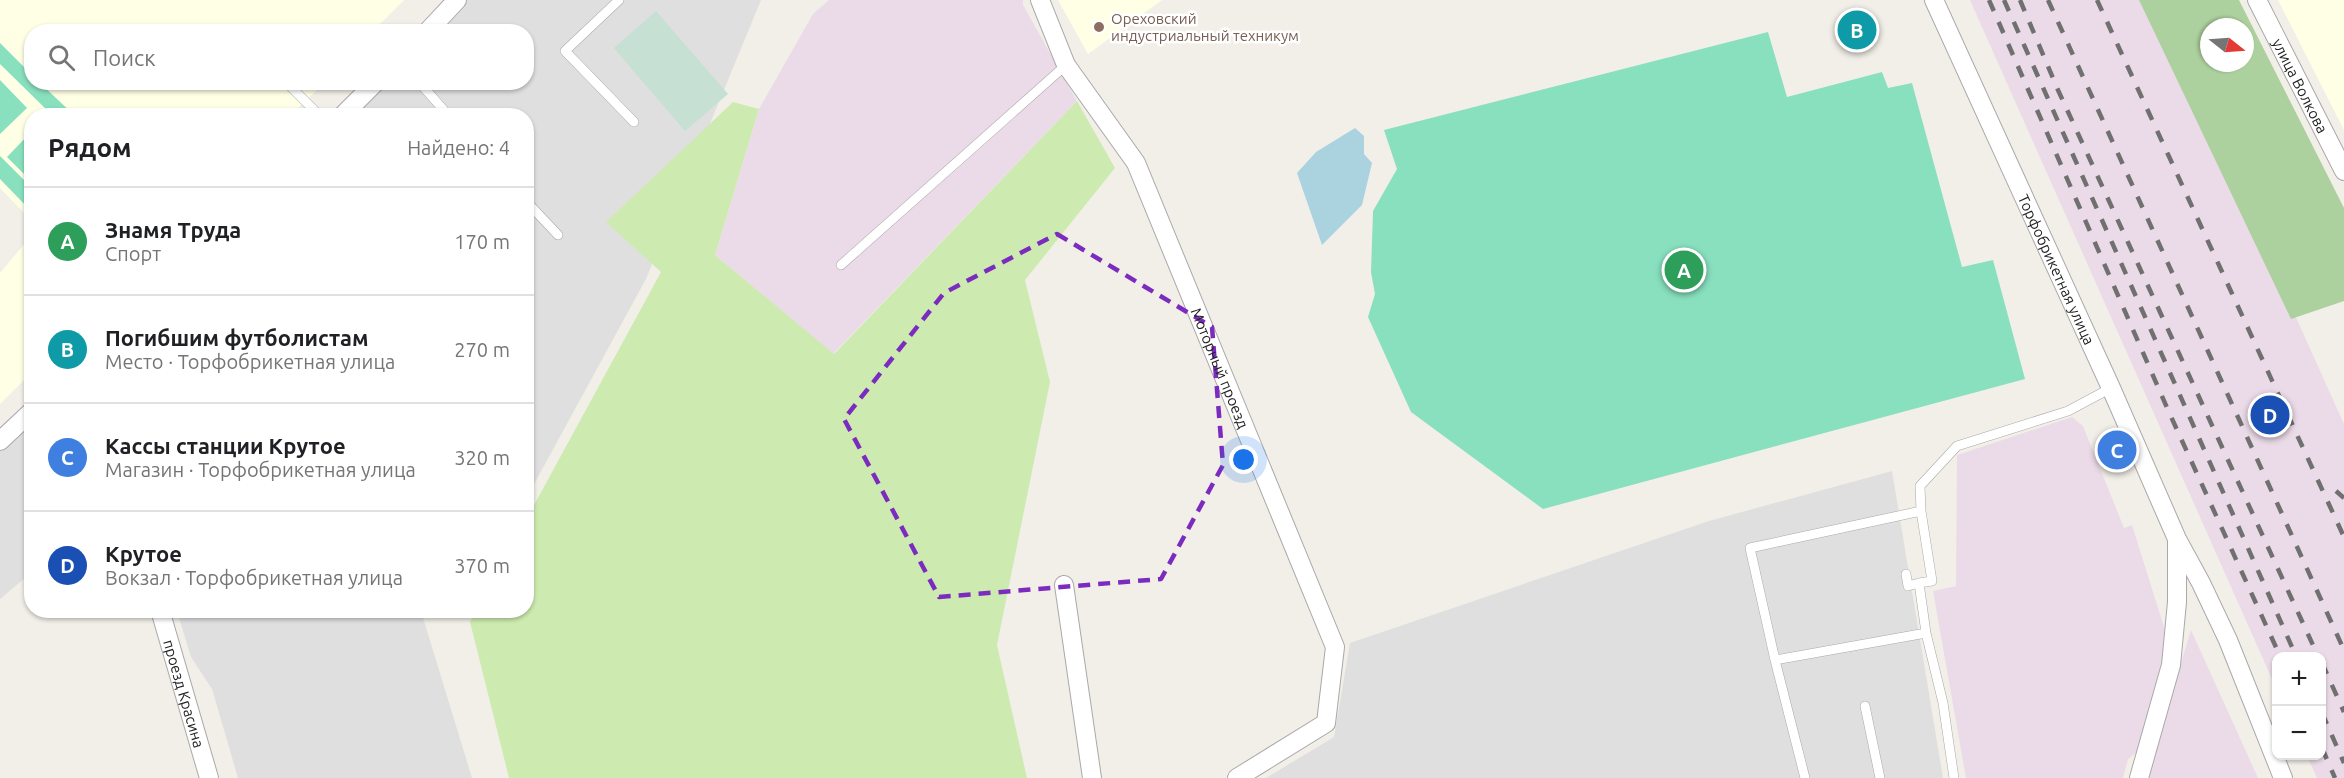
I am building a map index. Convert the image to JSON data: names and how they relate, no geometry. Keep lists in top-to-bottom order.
{
  "streets": {
    "street": [
      "улица Волкова",
      "Торфобрикетная улица",
      "Моторный проезд",
      "проезд Красина"
    ]
  },
  "places": ["Ореховский индустриальный техникум"],
  "north": "right",
  "page": {
    "pins": [
      "B",
      "A",
      "D",
      "C"
    ],
    "search": "Поиск",
    "heading": ["Рядом", "Найдено: 4"],
    "list": [
      {
        "mark": "A",
        "name": "Знамя Труда",
        "note": "Спорт",
        "value": "170 m"
      },
      {
        "mark": "B",
        "name": "Погибшим футболистам",
        "note": "Место · Торфобрикетная улица",
        "value": "270 m"
      },
      {
        "mark": "C",
        "name": "Кассы станции Крутое",
        "note": "Магазин · Торфобрикетная улица",
        "value": "320 m"
      },
      {
        "mark": "D",
        "name": "Крутое",
        "note": "Вокзал · Торфобрикетная улица",
        "value": "370 m"
      }
    ],
    "map_buttons": ["+", "−"]
  }
}
